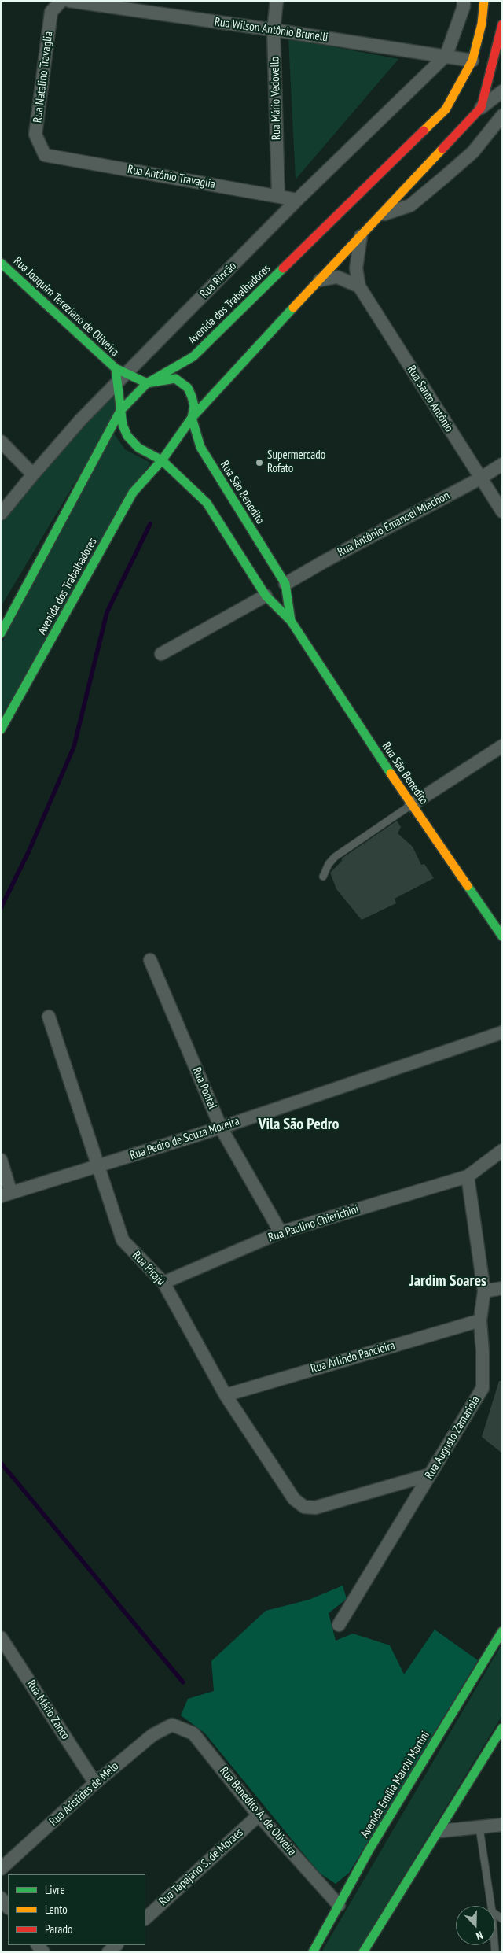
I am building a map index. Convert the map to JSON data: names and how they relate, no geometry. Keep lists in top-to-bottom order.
{
  "streets": {
    "main road": [
      "Avenida dos Trabalhadores",
      "Rua Joaquim Tereziano de Oliveira",
      "Rua São Benedito",
      "Avenida Emília Marchi Martini"
    ],
    "street": [
      "Rua Wilson Antônio Brunelli",
      "Rua Natalino Travaglia",
      "Rua Mário Vedovello",
      "Rua Antônio Travaglia",
      "Rua Rincão",
      "Rua Santo Antônio",
      "Rua Antônio Emanoel Miachon",
      "Rua Pontal",
      "Rua Pedro de Souza Moreira",
      "Rua Paulino Chierichini",
      "Rua Pirajú",
      "Rua Arlindo Pancieira",
      "Rua Augusto Zamariola",
      "Rua Mário Zanco",
      "Rua Aristides de Melo",
      "Rua Benedito A. de Oliveira",
      "Rua Tapajano S. de Moraes"
    ]
  },
  "crossings": [
    ["Rua Wilson Antônio Brunelli", "Rua Mário Vedovello"],
    ["Rua Wilson Antônio Brunelli", "Rua Rincão"],
    ["Rua Wilson Antônio Brunelli", "Avenida dos Trabalhadores"],
    ["Rua Natalino Travaglia", "Rua Antônio Travaglia"],
    ["Rua Mário Vedovello", "Rua Antônio Travaglia"],
    ["Rua Antônio Travaglia", "Rua Rincão"],
    ["Rua Rincão", "Rua Joaquim Tereziano de Oliveira"],
    ["Avenida dos Trabalhadores", "Rua Joaquim Tereziano de Oliveira"],
    ["Avenida dos Trabalhadores", "Rua São Benedito"],
    ["Rua Joaquim Tereziano de Oliveira", "Rua São Benedito"],
    ["Rua Santo Antônio", "Rua Antônio Emanoel Miachon"],
    ["Rua São Benedito", "Rua Antônio Emanoel Miachon"],
    ["Rua Pontal", "Rua Pedro de Souza Moreira"],
    ["Rua Pontal", "Rua Paulino Chierichini"],
    ["Rua Pedro de Souza Moreira", "Rua Pirajú"],
    ["Rua Paulino Chierichini", "Rua Pirajú"],
    ["Rua Paulino Chierichini", "Rua Augusto Zamariola"],
    ["Rua Pirajú", "Rua Arlindo Pancieira"],
    ["Rua Pirajú", "Rua Augusto Zamariola"],
    ["Rua Arlindo Pancieira", "Rua Augusto Zamariola"],
    ["Rua Mário Zanco", "Rua Aristides de Melo"],
    ["Avenida Emília Marchi Martini", "Rua Benedito A. de Oliveira"],
    ["Rua Aristides de Melo", "Rua Benedito A. de Oliveira"],
    ["Rua Benedito A. de Oliveira", "Rua Tapajano S. de Moraes"]
  ],
  "districts": ["Vila São Pedro", "Jardim Soares"],
  "places": ["Supermercado Rofato"],
  "legend": ["Livre", "Lento", "Parado"],
  "north": "bottom"
}
